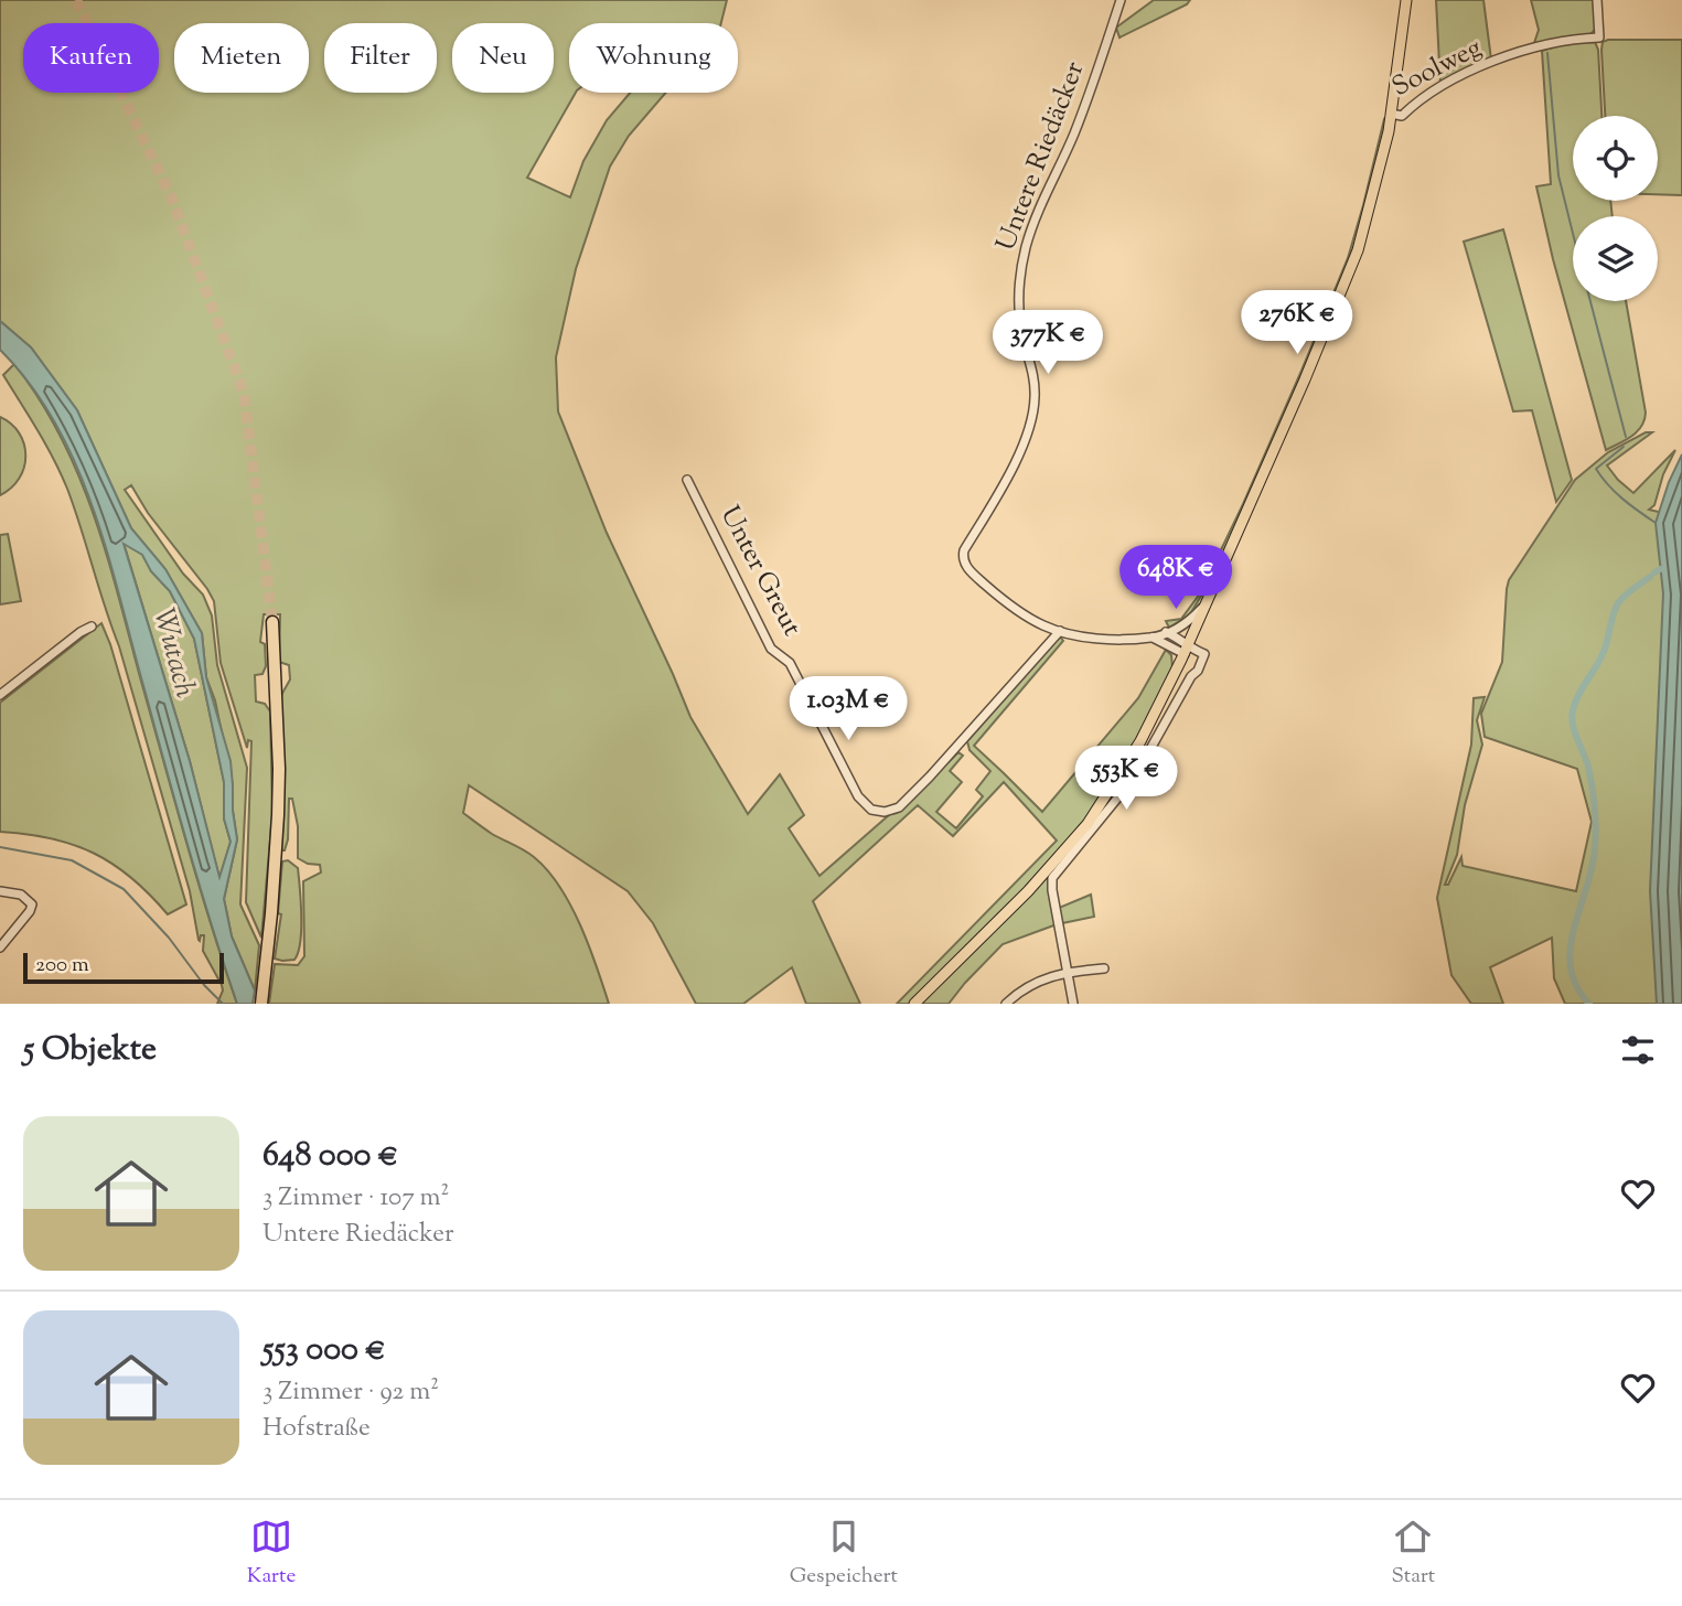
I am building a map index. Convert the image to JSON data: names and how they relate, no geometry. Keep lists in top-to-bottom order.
{
  "streets": {
    "street": ["Soolweg", "Untere Riedäcker", "Unter Greut"]
  },
  "crossings": [
    ["Untere Riedäcker", "Unter Greut"]
  ],
  "water": ["Wutach"],
  "scale_bar": "200 m",
  "page": {
    "chip": [
      "Kaufen",
      "Mieten",
      "Filter",
      "Neu",
      "Wohnung"
    ],
    "price": [
      "276K €",
      "377K €",
      "648K €",
      "1.03M €",
      "553K €"
    ],
    "scale": "200 m",
    "heading": "5 Objekte",
    "list": [
      {
        "name": "648 000 €",
        "note": "3 Zimmer · 107 m² · Untere Riedäcker"
      },
      {
        "name": "553 000 €",
        "note": "3 Zimmer · 92 m² · Hofstraße"
      }
    ],
    "tabs": ["Karte", "Gespeichert", "Start"]
  }
}
